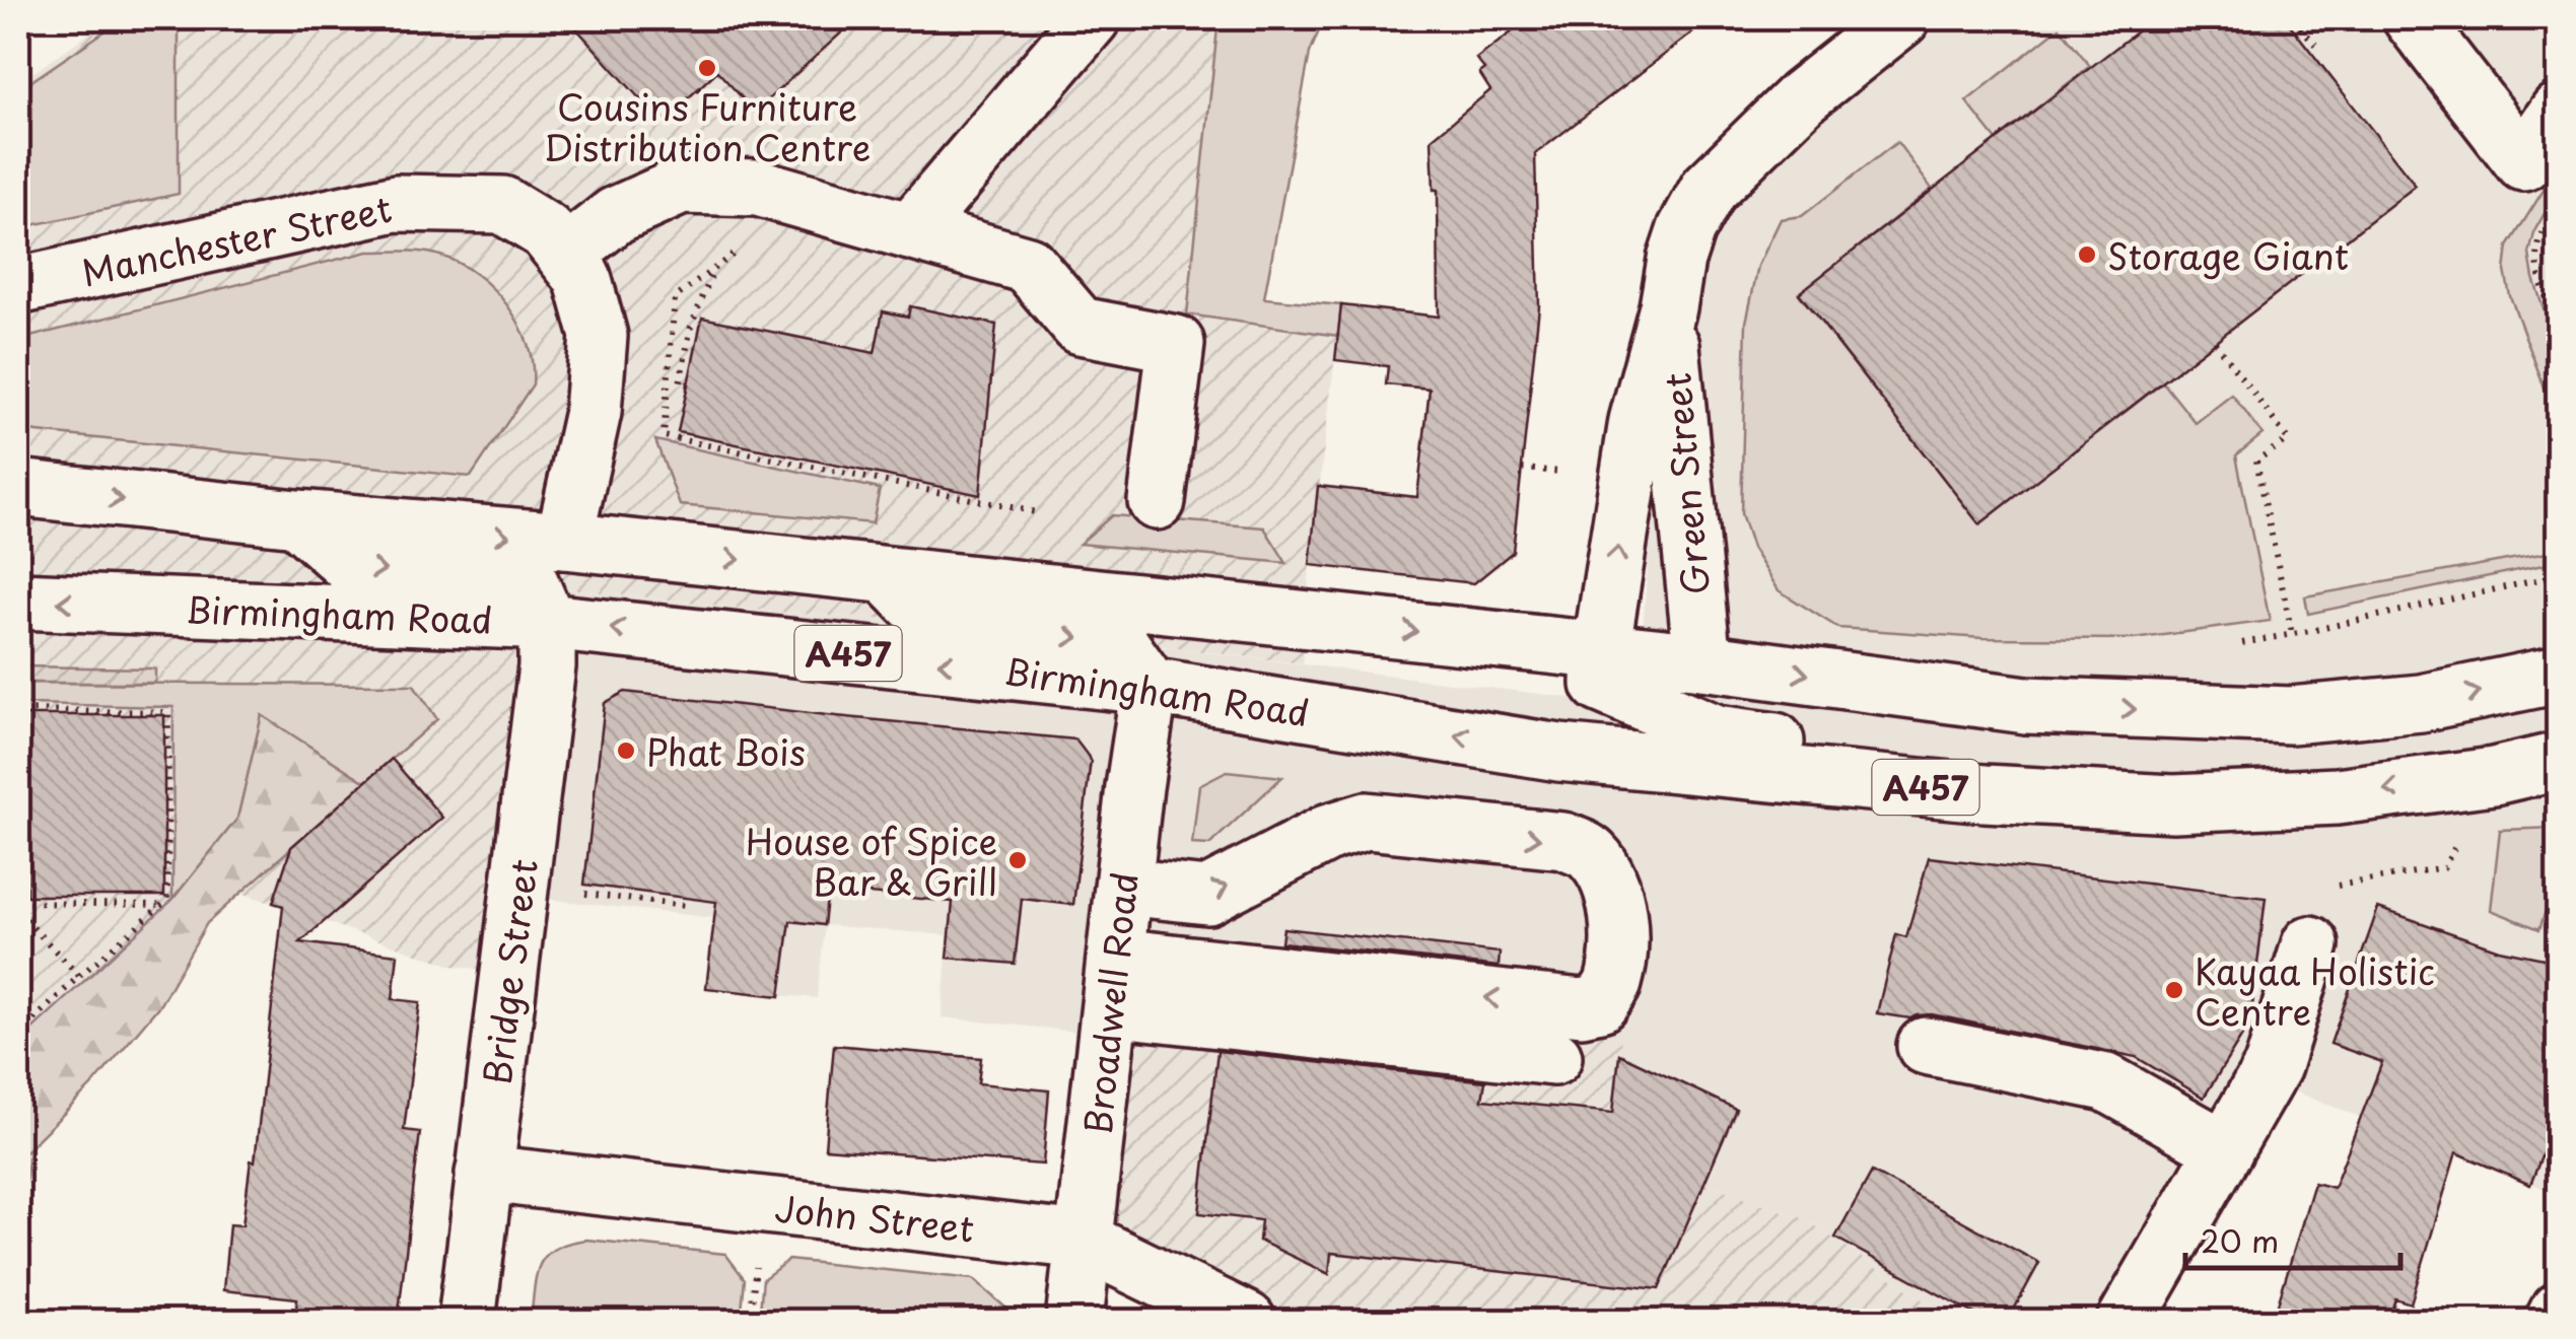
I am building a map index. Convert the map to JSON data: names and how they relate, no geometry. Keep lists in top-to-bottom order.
{
  "streets": {
    "main road": [
      "Manchester Street",
      "Green Street",
      "Birmingham Road",
      "A457",
      "Bridge Street",
      "Broadwell Road",
      "John Street"
    ]
  },
  "crossings": [
    ["Manchester Street", "A457"],
    ["Green Street", "A457"],
    ["Birmingham Road", "A457"],
    ["Birmingham Road", "Bridge Street"],
    ["Birmingham Road", "Broadwell Road"],
    ["Bridge Street", "John Street"],
    ["Broadwell Road", "John Street"]
  ],
  "places": [
    "Cousins Furniture Distribution Centre",
    "Storage Giant",
    "Phat Bois",
    "House of Spice Bar & Grill",
    "Kayaa Holistic Centre"
  ],
  "scale_bar": "20 m"
}
